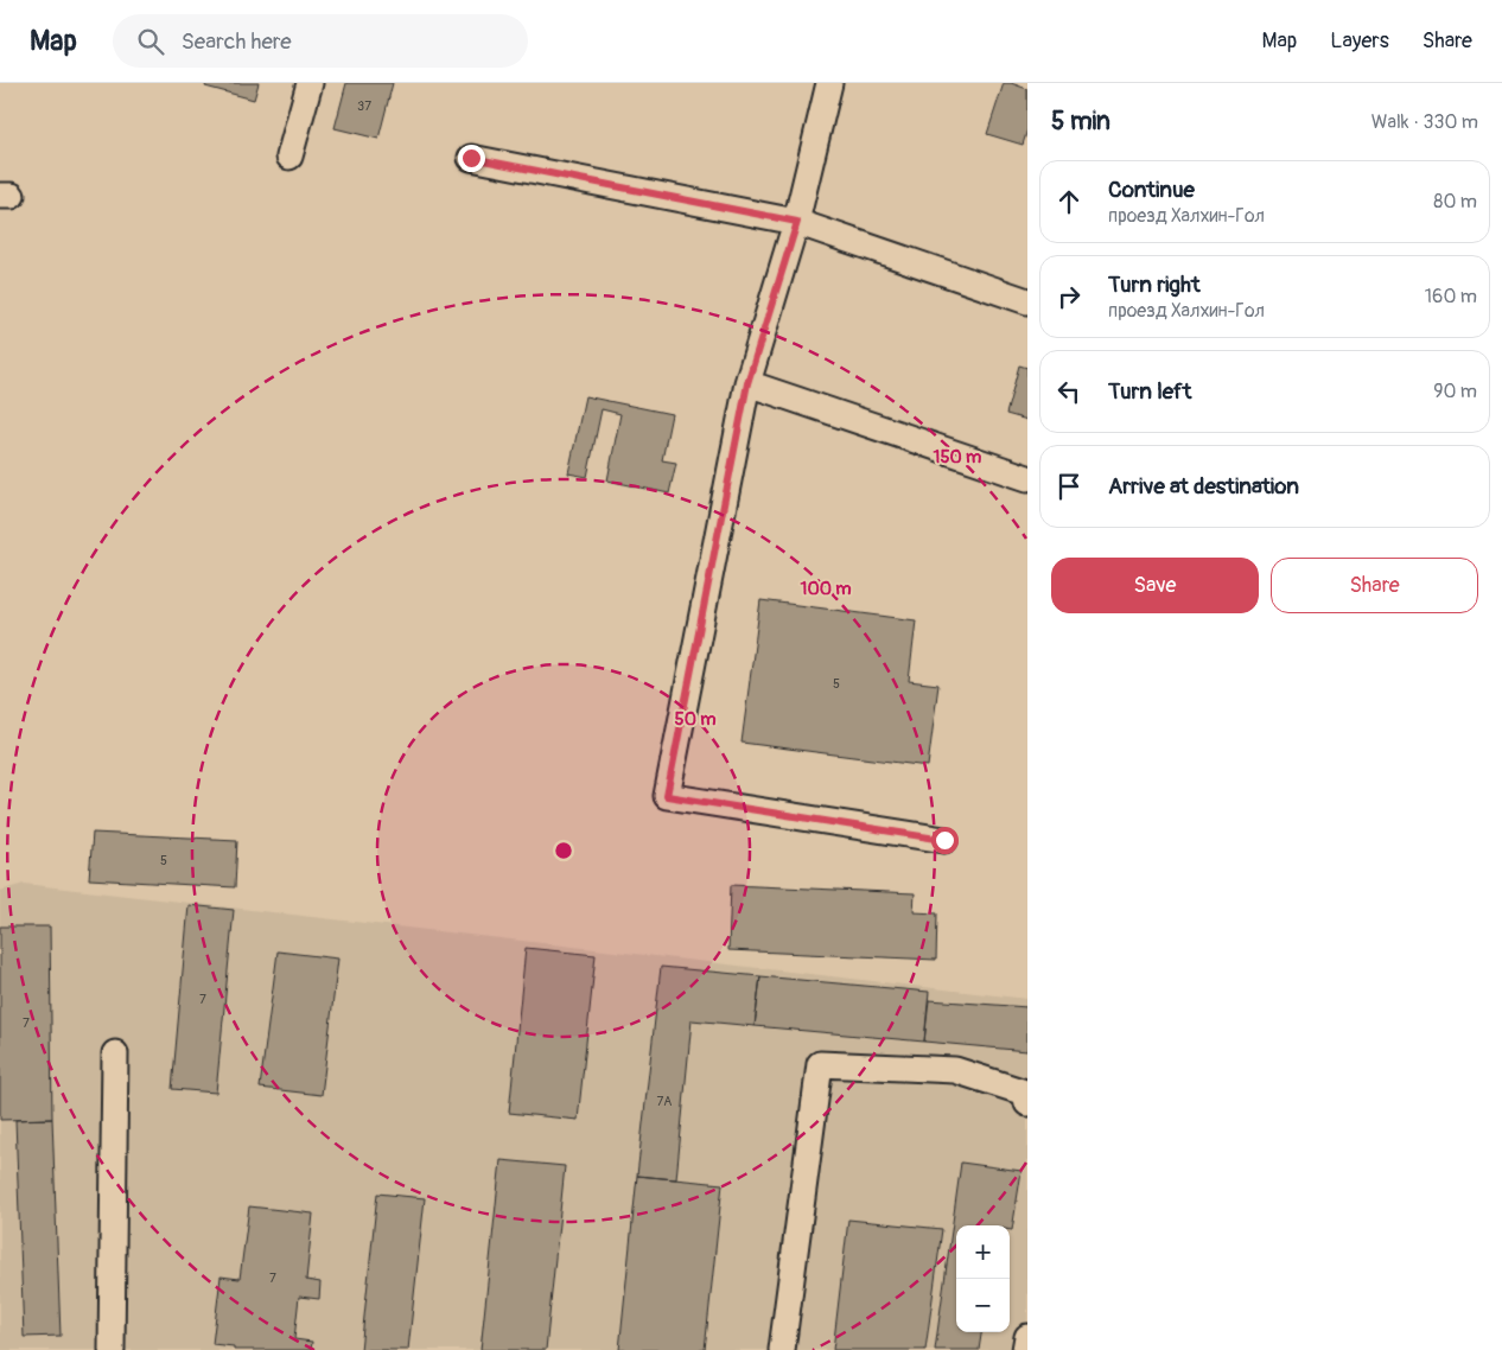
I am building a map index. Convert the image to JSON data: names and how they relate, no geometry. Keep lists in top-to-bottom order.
{
  "house_numbers": [
    "37",
    "5",
    "5",
    "7",
    "7",
    "7А",
    "7"
  ],
  "page": {
    "header": "Map",
    "search": "Search here",
    "nav": ["Map", "Layers", "Share"],
    "heading": ["5 min", "Walk · 330 m"],
    "list": [
      ["Continue", "проезд Халхин-Гол", "80 m"],
      ["Turn right", "проезд Халхин-Гол", "160 m"],
      ["Turn left", "90 m"],
      "Arrive at destination"
    ],
    "buttons": ["Save", "Share"],
    "map_buttons": ["+", "−"]
  },
  "rings": ["150 m", "100 m", "50 m"]
}
